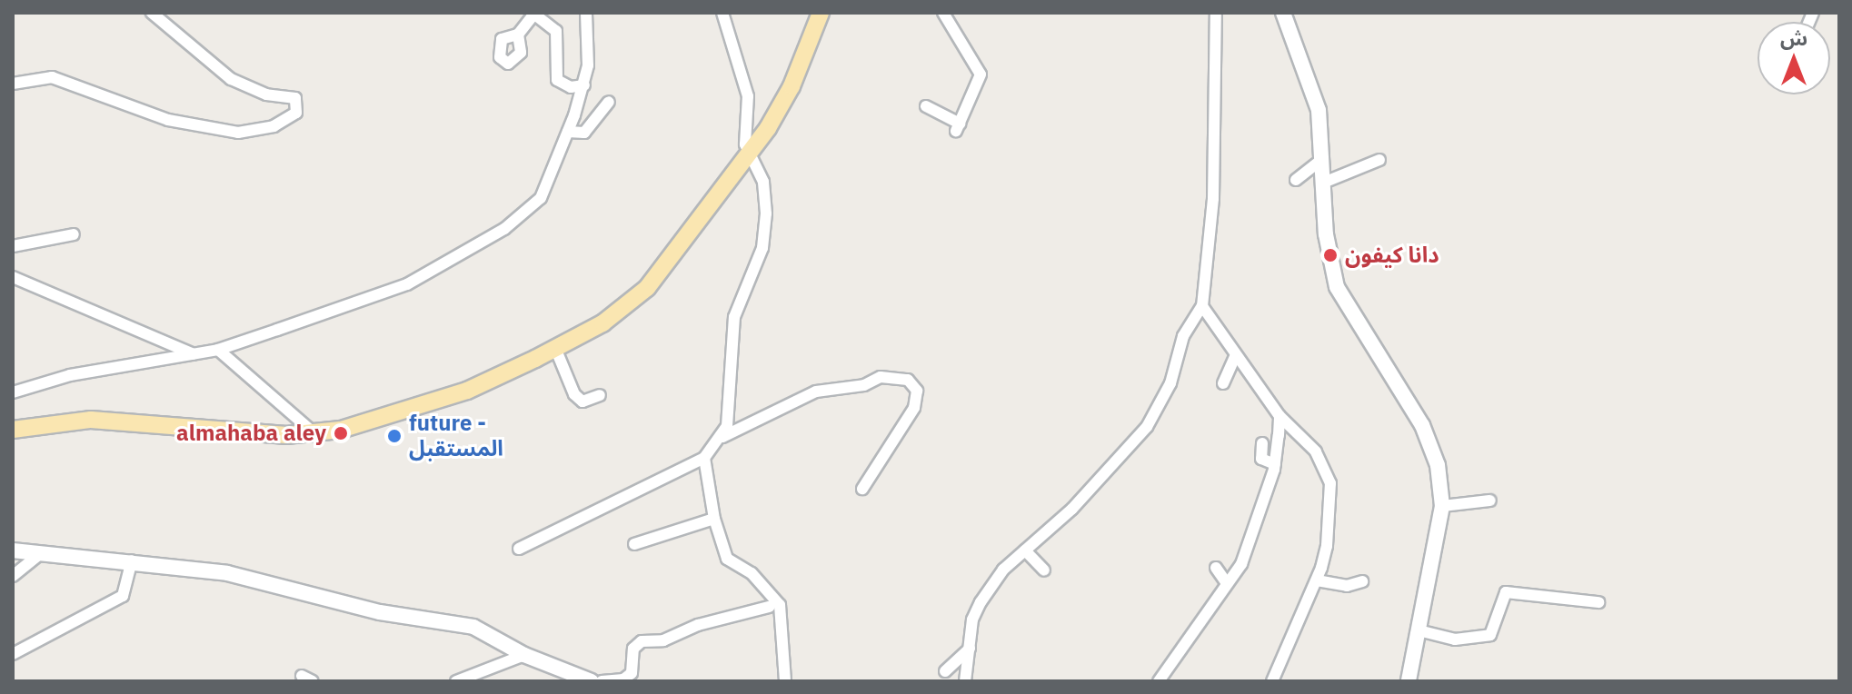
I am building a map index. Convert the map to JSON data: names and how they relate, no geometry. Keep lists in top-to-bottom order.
{
  "places": ["دانا كيفون", "almahaba aley", "future - المستقبل"],
  "north": "top"
}
